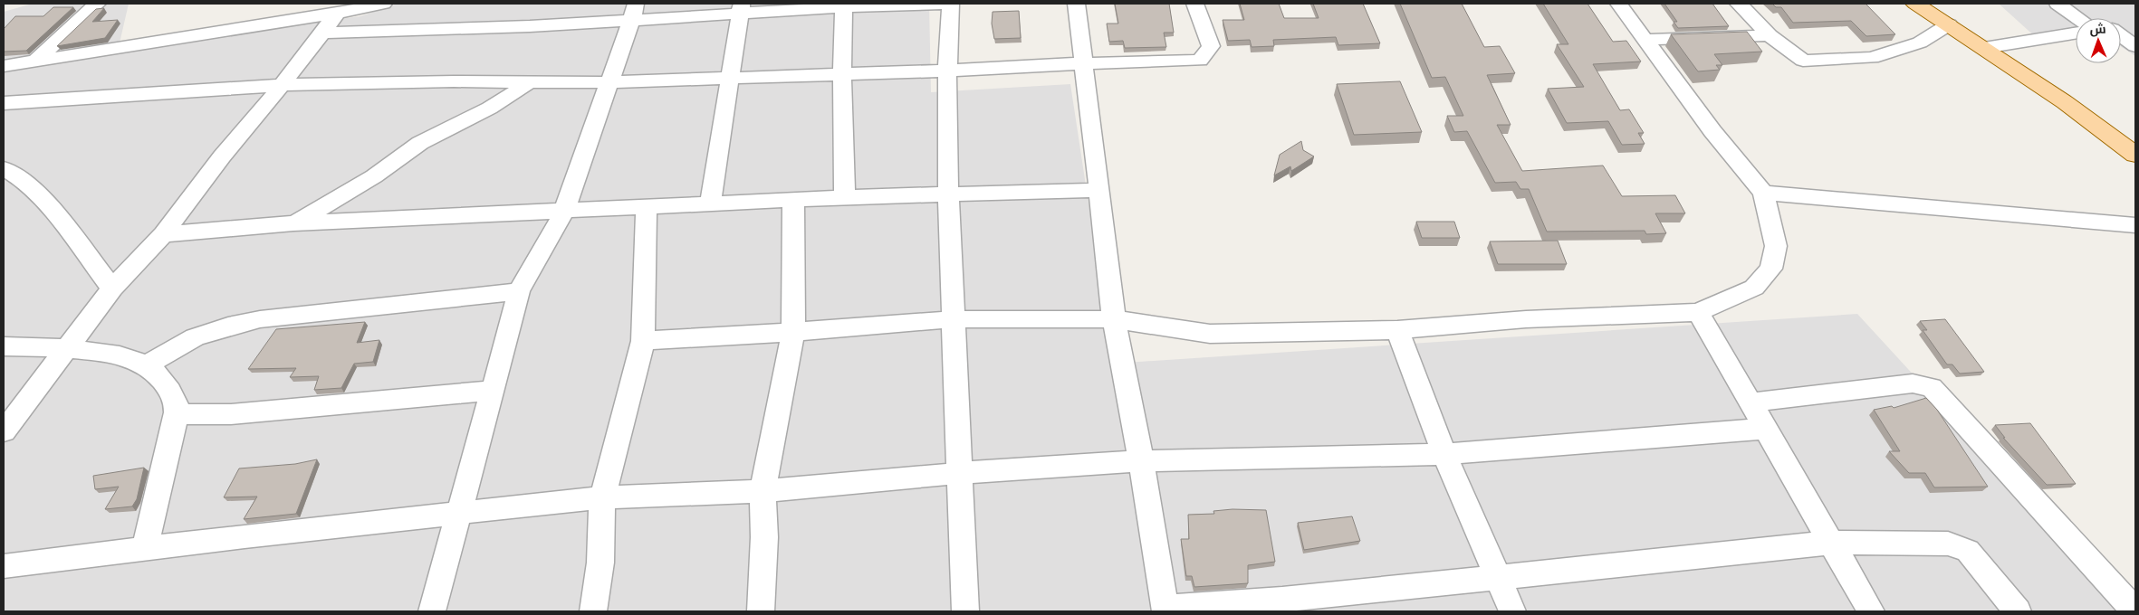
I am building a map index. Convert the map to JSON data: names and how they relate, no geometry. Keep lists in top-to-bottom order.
{
  "north": "top"
}
